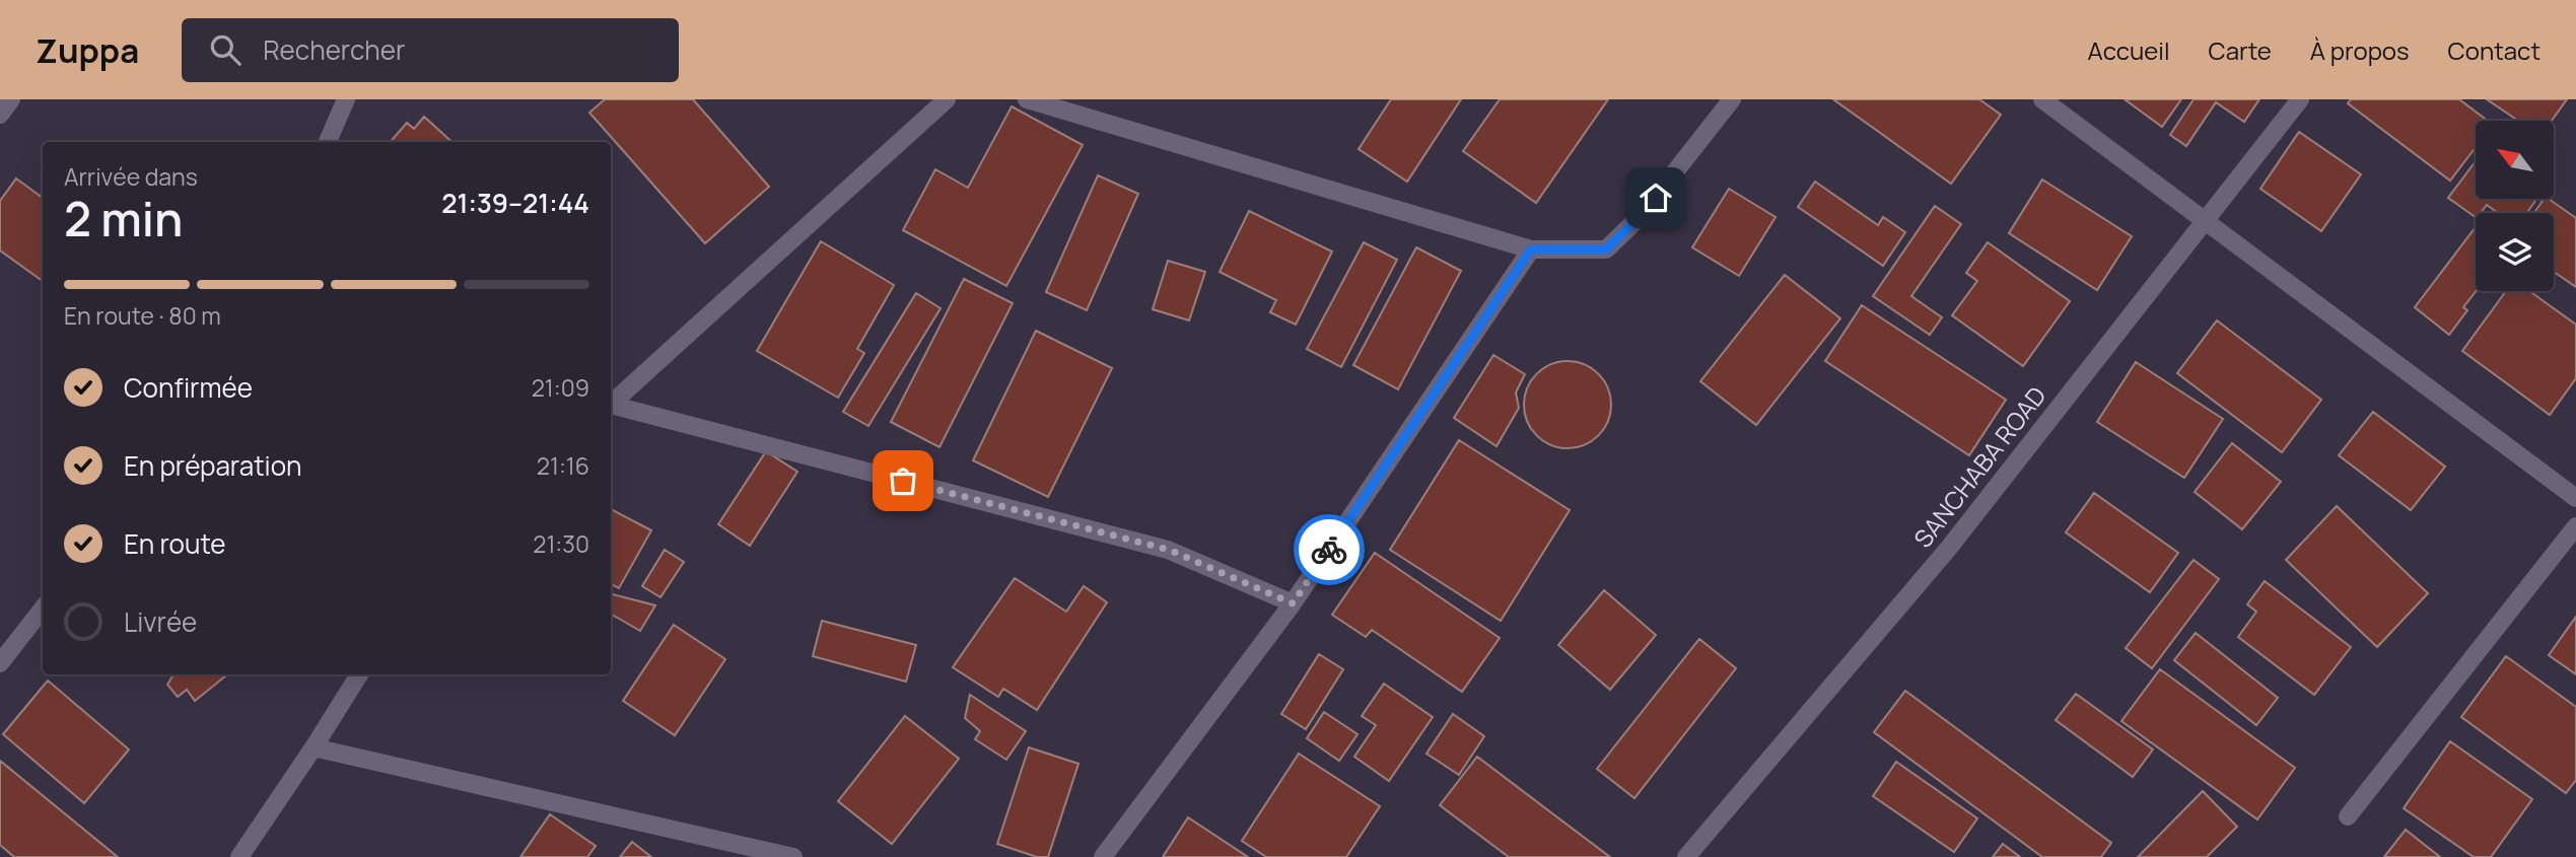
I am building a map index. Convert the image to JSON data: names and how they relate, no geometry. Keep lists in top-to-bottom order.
{
  "streets": {
    "street": ["SANCHABA ROAD"]
  },
  "north": "top left",
  "page": {
    "header": "Zuppa",
    "search": "Rechercher",
    "nav": [
      "Accueil",
      "Carte",
      "À propos",
      "Contact"
    ],
    "heading": ["2 min", "Arrivée dans", "21:39–21:44"],
    "bar": "En route · 80 m",
    "list": [
      ["Confirmée", "21:09"],
      ["En préparation", "21:16"],
      ["En route", "21:30"],
      "Livrée"
    ]
  }
}
